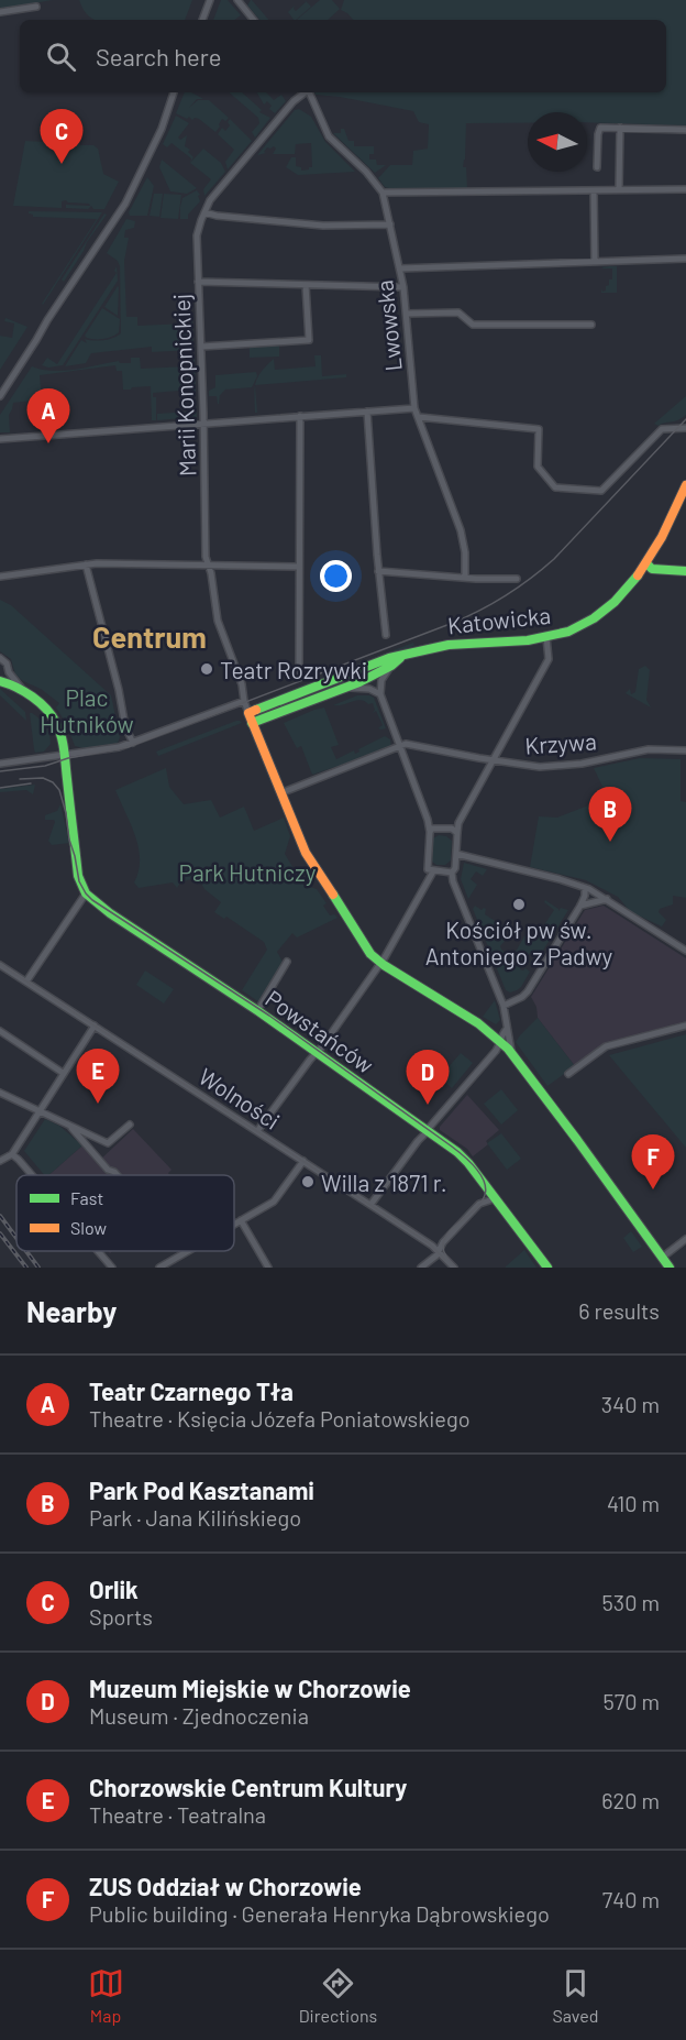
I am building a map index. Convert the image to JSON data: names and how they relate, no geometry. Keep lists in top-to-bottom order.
{
  "streets": {
    "street": [
      "Lwowska",
      "Marii Konopnickiej",
      "Katowicka",
      "Krzywa",
      "Powstańców",
      "Wolności"
    ]
  },
  "crossings": [
    ["Marii Konopnickiej", "Katowicka"]
  ],
  "districts": ["Centrum"],
  "parks": ["Plac Hutników", "Park Hutniczy"],
  "places": ["Teatr Rozrywki", "Kościół pw św. Antoniego z Padwy", "Willa z 1871 r."],
  "legend": ["Fast", "Slow"],
  "north": "left",
  "page": {
    "search": "Search here",
    "pins": [
      "C",
      "A",
      "B",
      "E",
      "D",
      "F"
    ],
    "heading": ["Nearby", "6 results"],
    "list": [
      {
        "mark": "A",
        "name": "Teatr Czarnego Tła",
        "note": "Theatre · Księcia Józefa Poniatowskiego",
        "value": "340 m"
      },
      {
        "mark": "B",
        "name": "Park Pod Kasztanami",
        "note": "Park · Jana Kilińskiego",
        "value": "410 m"
      },
      {
        "mark": "C",
        "name": "Orlik",
        "note": "Sports",
        "value": "530 m"
      },
      {
        "mark": "D",
        "name": "Muzeum Miejskie w Chorzowie",
        "note": "Museum · Zjednoczenia",
        "value": "570 m"
      },
      {
        "mark": "E",
        "name": "Chorzowskie Centrum Kultury",
        "note": "Theatre · Teatralna",
        "value": "620 m"
      },
      {
        "mark": "F",
        "name": "ZUS Oddział w Chorzowie",
        "note": "Public building · Generała Henryka Dąbrowskiego",
        "value": "740 m"
      }
    ],
    "nav": ["Map", "Directions", "Saved"]
  }
}
